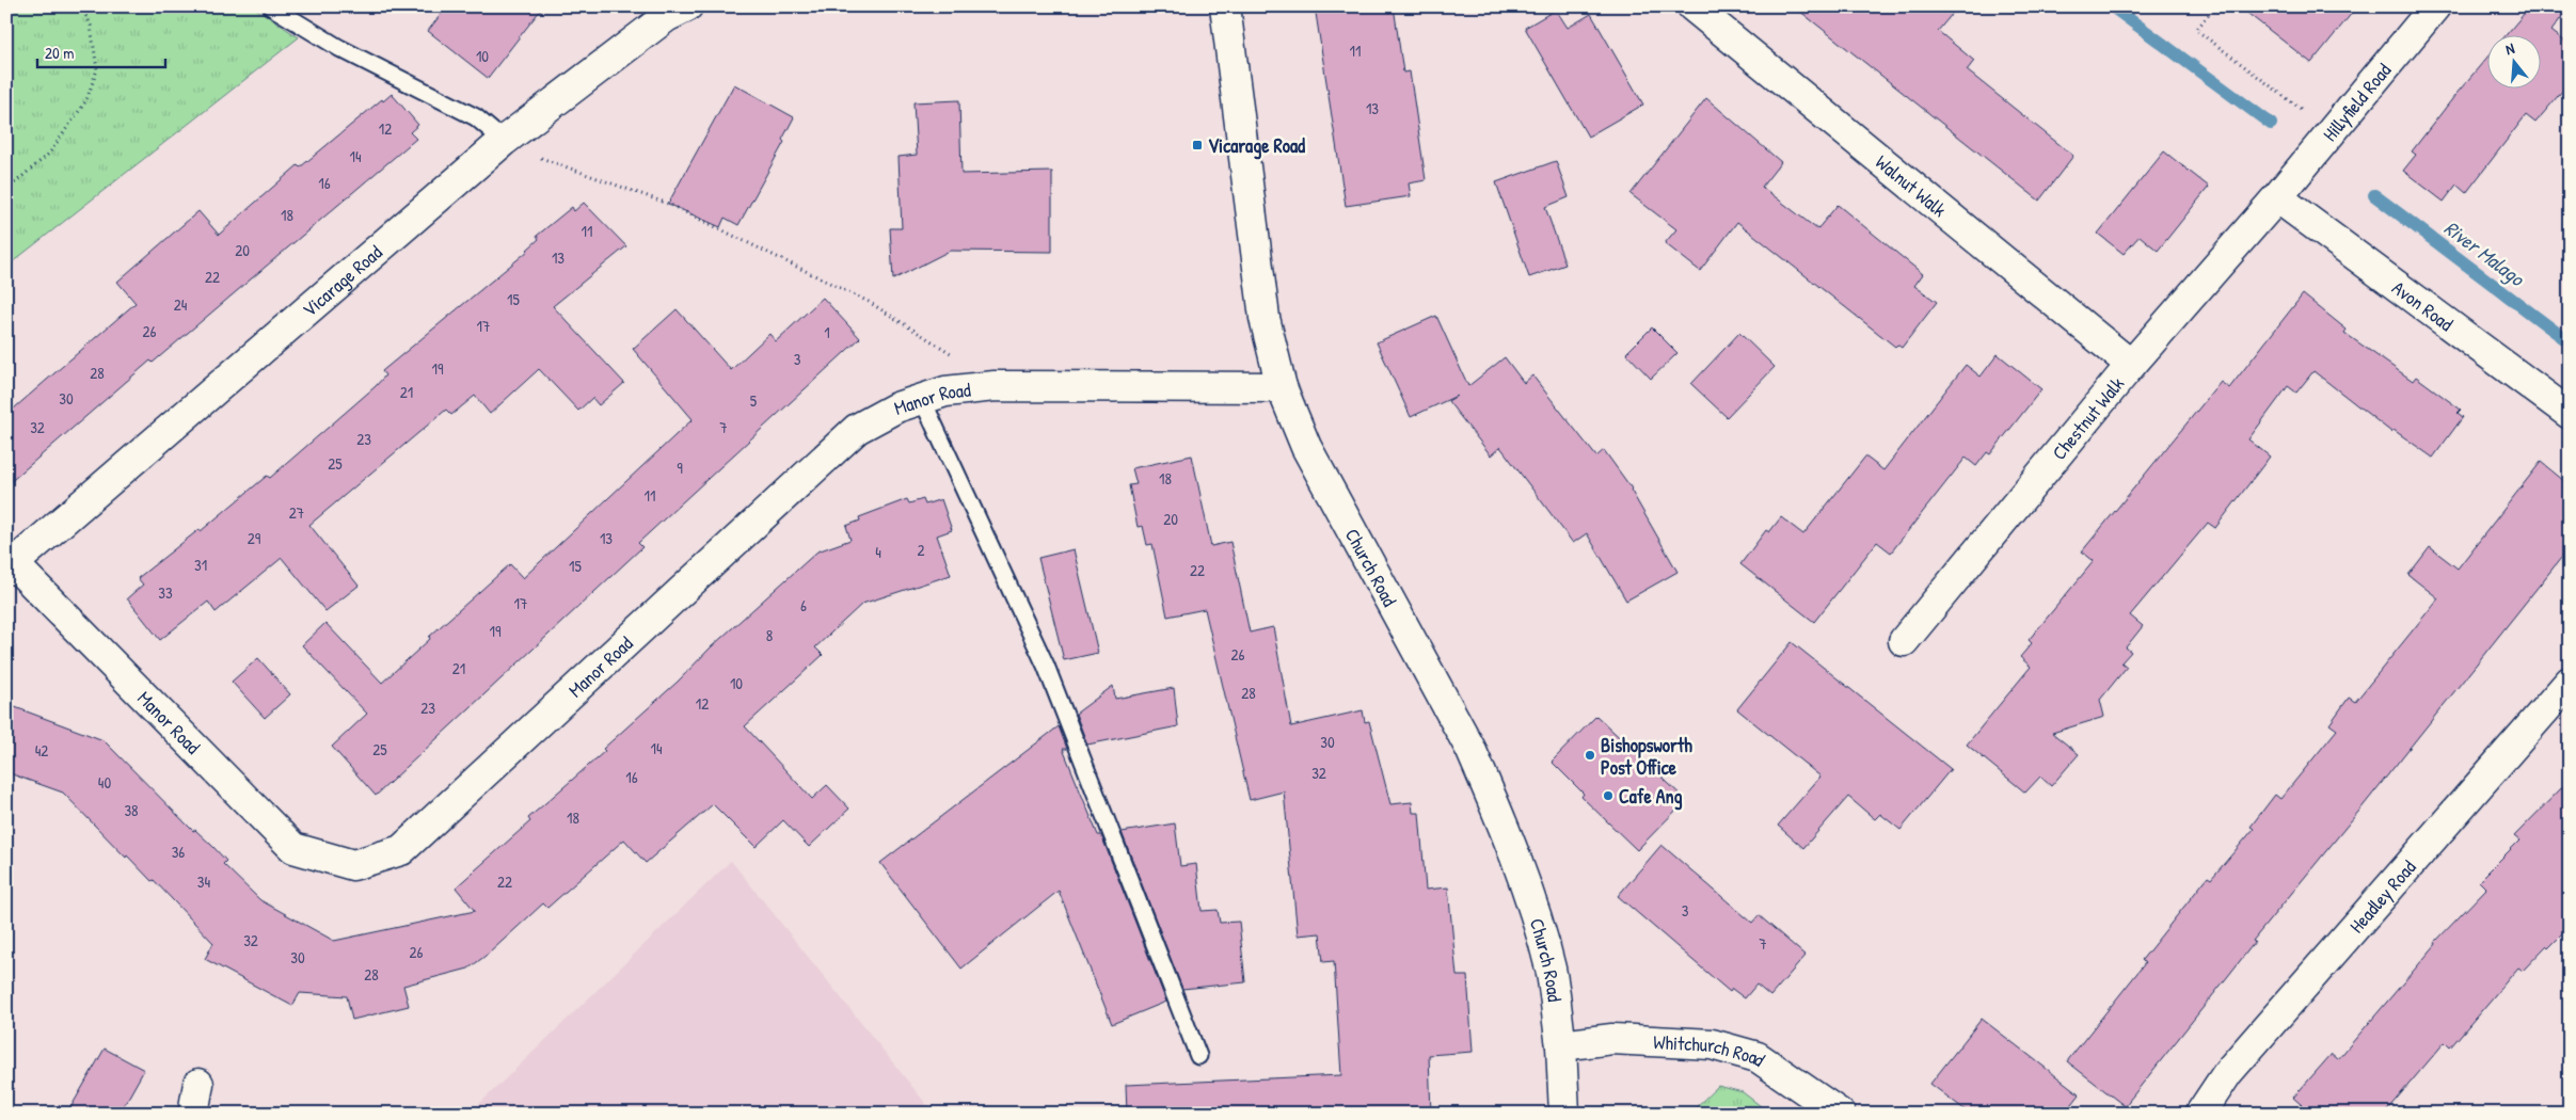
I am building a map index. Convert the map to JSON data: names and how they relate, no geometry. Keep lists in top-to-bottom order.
{
  "streets": {
    "street": [
      "Hillyfield Road",
      "Walnut Walk",
      "Vicarage Road",
      "Avon Road",
      "Manor Road",
      "Chestnut Walk",
      "Church Road",
      "Headley Road",
      "Whitchurch Road"
    ]
  },
  "crossings": [
    ["Hillyfield Road", "Avon Road"],
    ["Hillyfield Road", "Chestnut Walk"],
    ["Walnut Walk", "Chestnut Walk"],
    ["Vicarage Road", "Manor Road"],
    ["Avon Road", "Chestnut Walk"],
    ["Manor Road", "Church Road"],
    ["Church Road", "Whitchurch Road"]
  ],
  "water": ["River Malago"],
  "places": {
    "transit": ["Vicarage Road"],
    "other": ["Bishopsworth Post Office", "Cafe Ang"]
  },
  "house_numbers": [
    "11",
    "10",
    "13",
    "12",
    "14",
    "16",
    "18",
    "11",
    "20",
    "13",
    "22",
    "15",
    "24",
    "17",
    "26",
    "1",
    "3",
    "19",
    "28",
    "21",
    "30",
    "5",
    "32",
    "7",
    "23",
    "25",
    "9",
    "18",
    "11",
    "27",
    "20",
    "29",
    "13",
    "2",
    "4",
    "31",
    "15",
    "22",
    "33",
    "17",
    "6",
    "19",
    "8",
    "26",
    "21",
    "10",
    "28",
    "12",
    "23",
    "30",
    "14",
    "25",
    "42",
    "32",
    "16",
    "40",
    "38",
    "18",
    "36",
    "34",
    "22",
    "3",
    "32",
    "7",
    "26",
    "30",
    "28"
  ],
  "scale_bar": "20 m",
  "north": "top"
}
